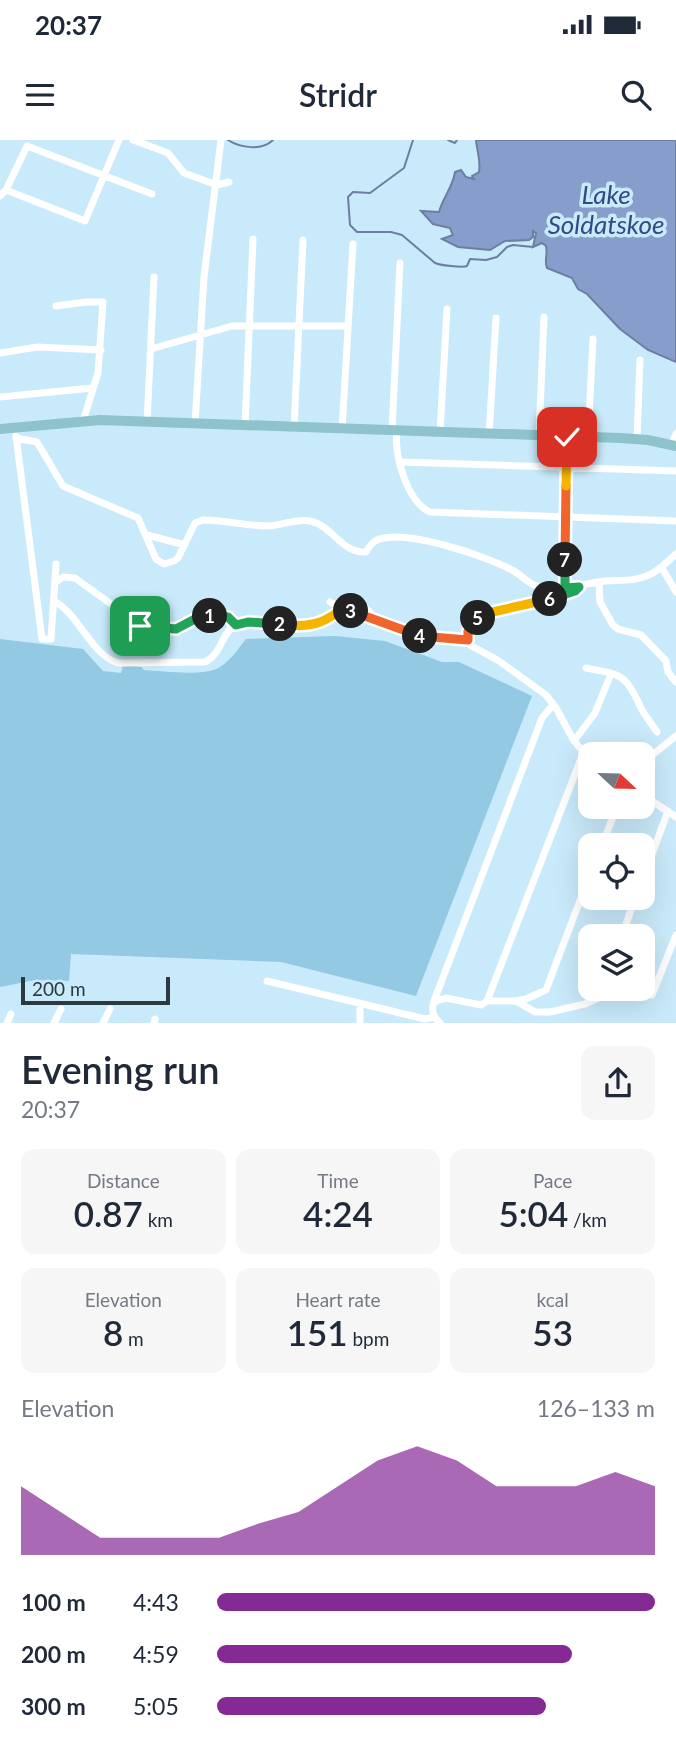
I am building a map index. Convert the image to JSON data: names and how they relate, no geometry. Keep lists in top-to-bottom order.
{
  "water": ["Lake Soldatskoe"],
  "scale_bar": "200 m",
  "north": "right",
  "page": {
    "status": "20:37",
    "header": "Stridr",
    "pins": [
      "7",
      "6",
      "3",
      "1",
      "5",
      "2",
      "4"
    ],
    "scale": "200 m",
    "heading": ["Evening run", "20:37"],
    "stats": [
      ["Distance", "0.87 km"],
      ["Time", "4:24"],
      ["Pace", "5:04 /km"],
      ["Elevation", "8 m"],
      ["Heart rate", "151 bpm"],
      ["kcal", "53"]
    ],
    "chart": ["Elevation", "126–133 m"],
    "list": [
      {
        "name": "100 m",
        "note": "4:43"
      },
      {
        "name": "200 m",
        "note": "4:59"
      },
      {
        "name": "300 m",
        "note": "5:05"
      }
    ]
  }
}
